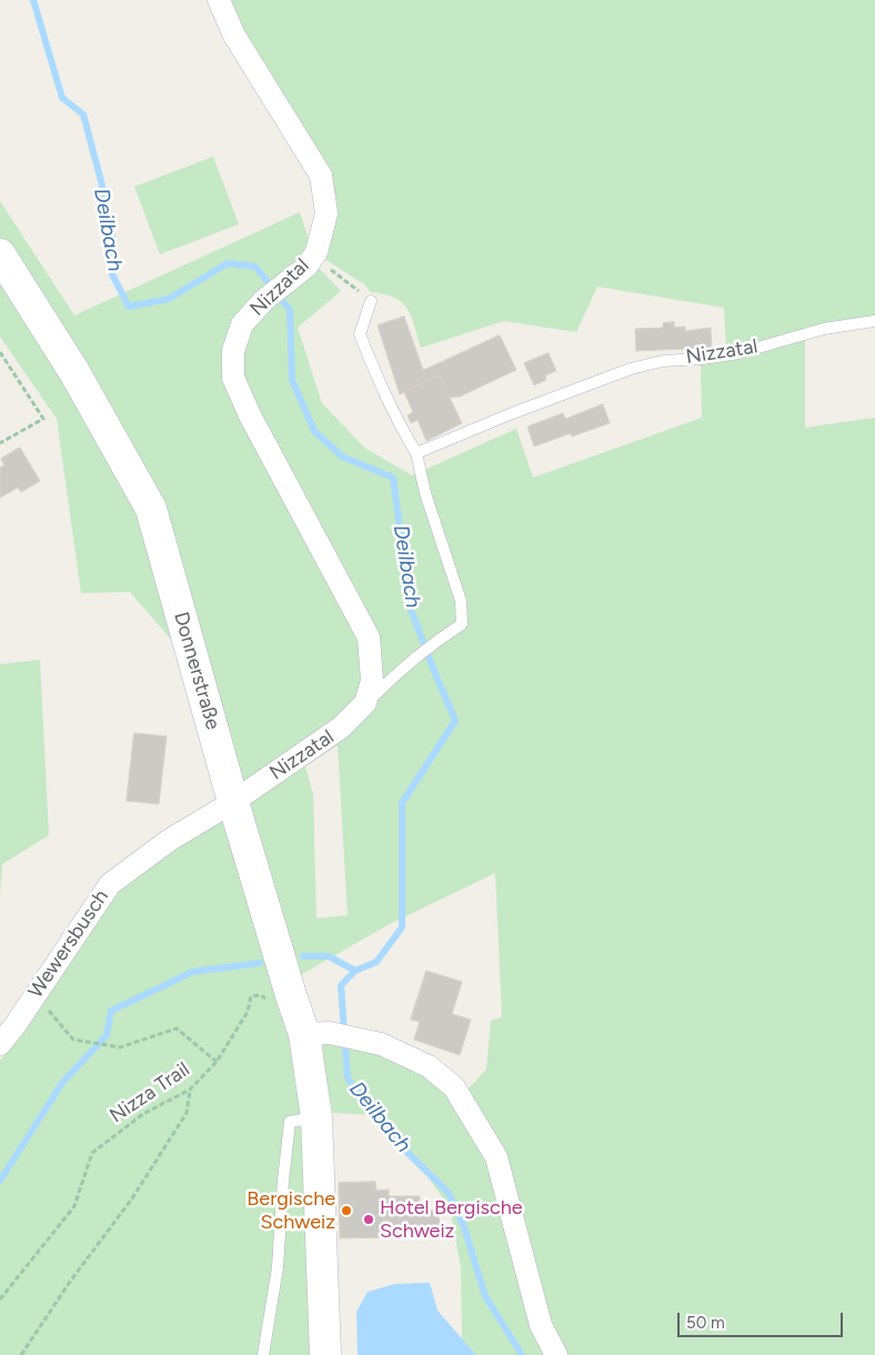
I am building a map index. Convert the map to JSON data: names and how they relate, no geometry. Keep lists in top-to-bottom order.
{
  "streets": {
    "main road": ["Donnerstraße"],
    "street": ["Nizzatal", "Wewersbusch"],
    "path": ["Nizza Trail"]
  },
  "crossings": [
    ["Nizzatal", "Donnerstraße"],
    ["Nizzatal", "Wewersbusch"],
    ["Donnerstraße", "Wewersbusch"],
    ["Donnerstraße", "Nizza Trail"]
  ],
  "water": ["Deilbach"],
  "places": ["Bergische Schweiz", "Hotel Bergische Schweiz"],
  "scale_bar": "50 m"
}
